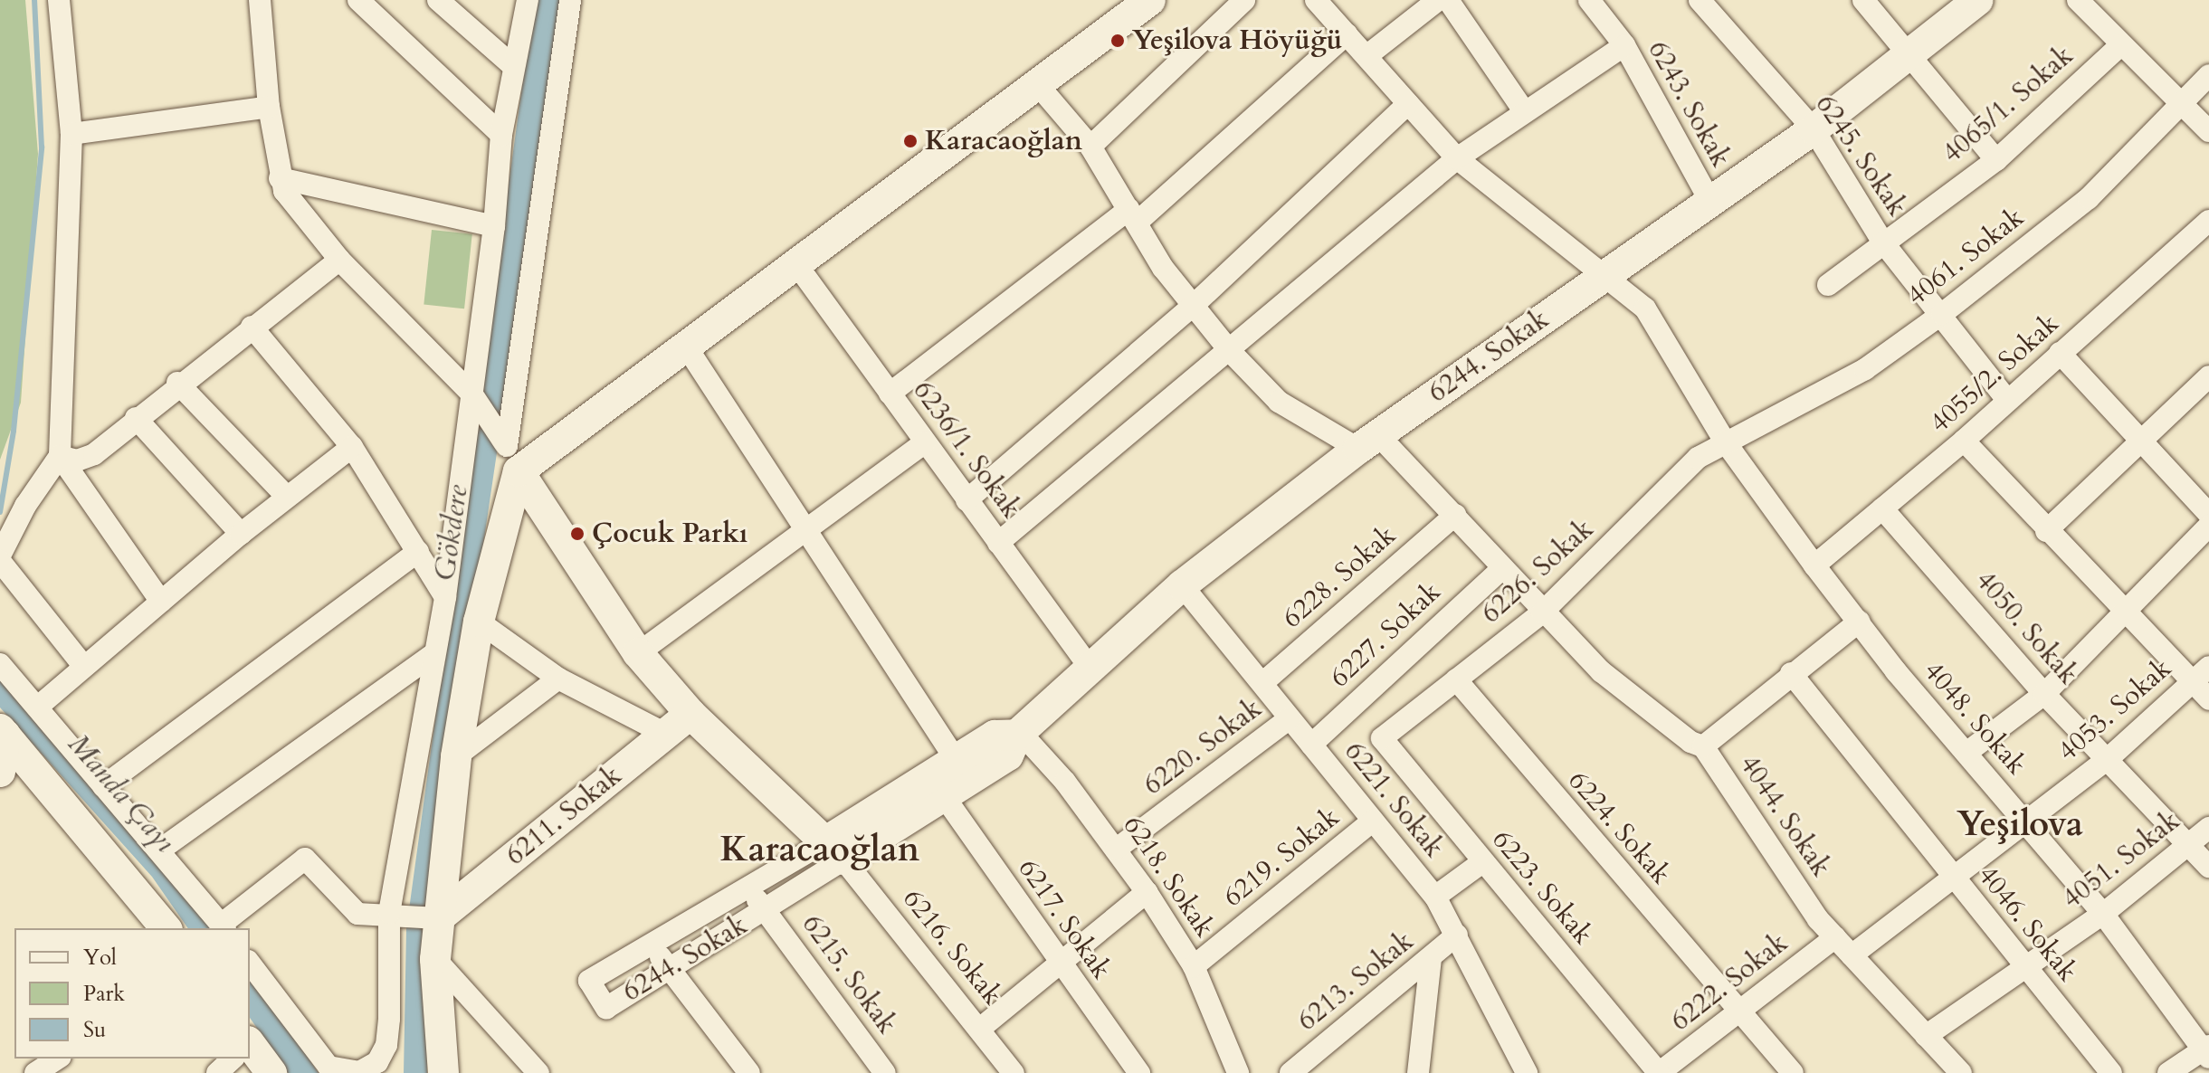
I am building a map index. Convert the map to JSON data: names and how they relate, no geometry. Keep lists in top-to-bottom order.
{
  "streets": {
    "street": [
      "6243. Sokak",
      "4065/1. Sokak",
      "6245. Sokak",
      "4061. Sokak",
      "6244. Sokak",
      "4055/2. Sokak",
      "6236/1. Sokak",
      "6226. Sokak",
      "6228. Sokak",
      "4050. Sokak",
      "6227. Sokak",
      "4053. Sokak",
      "4048. Sokak",
      "6220. Sokak",
      "6221. Sokak",
      "6211. Sokak",
      "4044. Sokak",
      "6224. Sokak",
      "6219. Sokak",
      "4051. Sokak",
      "6218. Sokak",
      "6223. Sokak",
      "6217. Sokak",
      "4046. Sokak",
      "6216. Sokak",
      "6215. Sokak",
      "6213. Sokak",
      "6222. Sokak"
    ]
  },
  "crossings": [
    ["6243. Sokak", "6244. Sokak"],
    ["4065/1. Sokak", "6245. Sokak"],
    ["6245. Sokak", "4061. Sokak"],
    ["6245. Sokak", "6244. Sokak"],
    ["6245. Sokak", "4055/2. Sokak"],
    ["4061. Sokak", "6226. Sokak"],
    ["4061. Sokak", "4048. Sokak"],
    ["6244. Sokak", "6236/1. Sokak"],
    ["6244. Sokak", "4048. Sokak"],
    ["6244. Sokak", "6221. Sokak"],
    ["6244. Sokak", "4044. Sokak"],
    ["6244. Sokak", "6218. Sokak"],
    ["6244. Sokak", "6217. Sokak"],
    ["6244. Sokak", "6216. Sokak"],
    ["6244. Sokak", "6215. Sokak"],
    ["4055/2. Sokak", "4050. Sokak"],
    ["4055/2. Sokak", "4048. Sokak"],
    ["6226. Sokak", "4048. Sokak"],
    ["6226. Sokak", "4044. Sokak"],
    ["6226. Sokak", "6224. Sokak"],
    ["6226. Sokak", "6223. Sokak"],
    ["6228. Sokak", "6221. Sokak"],
    ["6228. Sokak", "4044. Sokak"],
    ["4050. Sokak", "4053. Sokak"],
    ["4050. Sokak", "4051. Sokak"],
    ["6227. Sokak", "6221. Sokak"],
    ["6227. Sokak", "4044. Sokak"],
    ["4053. Sokak", "4048. Sokak"],
    ["4053. Sokak", "4044. Sokak"],
    ["4053. Sokak", "4046. Sokak"],
    ["4048. Sokak", "4051. Sokak"],
    ["6220. Sokak", "6221. Sokak"],
    ["6220. Sokak", "6218. Sokak"],
    ["6221. Sokak", "6219. Sokak"],
    ["6221. Sokak", "6213. Sokak"],
    ["4044. Sokak", "4051. Sokak"],
    ["4044. Sokak", "6222. Sokak"],
    ["6224. Sokak", "6222. Sokak"],
    ["6219. Sokak", "6218. Sokak"],
    ["4051. Sokak", "4046. Sokak"],
    ["6223. Sokak", "6222. Sokak"]
  ],
  "districts": ["Yeşilova", "Karacaoğlan"],
  "water": ["Gökdere", "Manda Çayı"],
  "places": ["Yeşilova Höyüğü", "Karacaoğlan", "Çocuk Parkı"],
  "legend": ["Yol", "Park", "Su"]
}
